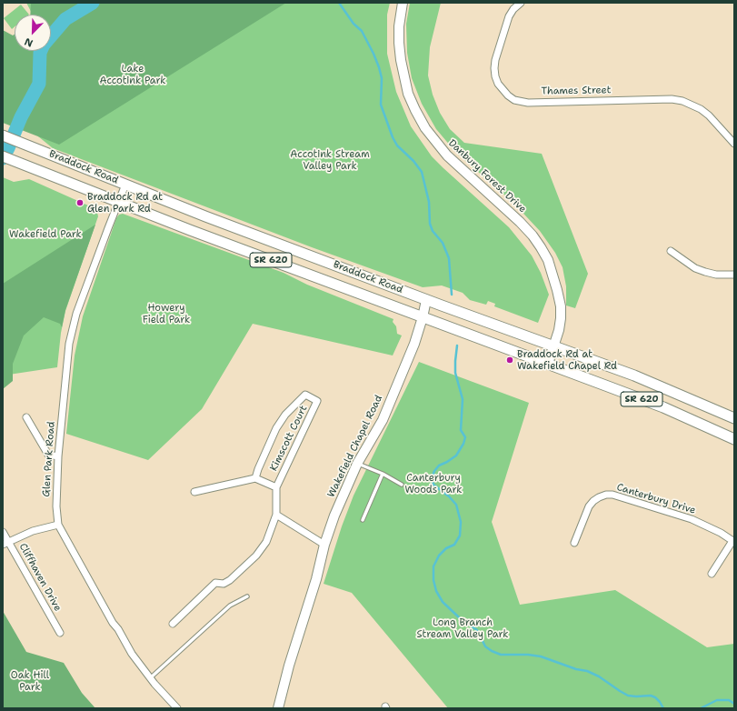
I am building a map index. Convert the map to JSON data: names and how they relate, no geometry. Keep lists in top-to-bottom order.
{
  "streets": {
    "main road": [
      "Braddock Road",
      "Danbury Forest Drive",
      "SR 620",
      "Wakefield Chapel Road"
    ],
    "street": [
      "Thames Street",
      "Kimscott Court",
      "Glen Park Road",
      "Canterbury Drive",
      "Cliffhaven Drive"
    ]
  },
  "crossings": [
    ["Braddock Road", "Danbury Forest Drive"],
    ["Braddock Road", "Wakefield Chapel Road"],
    ["Braddock Road", "Glen Park Road"]
  ],
  "parks": [
    "Lake Accotink Park",
    "Accotink Stream Valley Park",
    "Wakefield Park",
    "Howery Field Park",
    "Canterbury Woods Park",
    "Long Branch Stream Valley Park",
    "Oak Hill Park"
  ],
  "places": ["Braddock Rd at Glen Park Rd", "Braddock Rd at Wakefield Chapel Rd"],
  "north": "bottom left"
}
